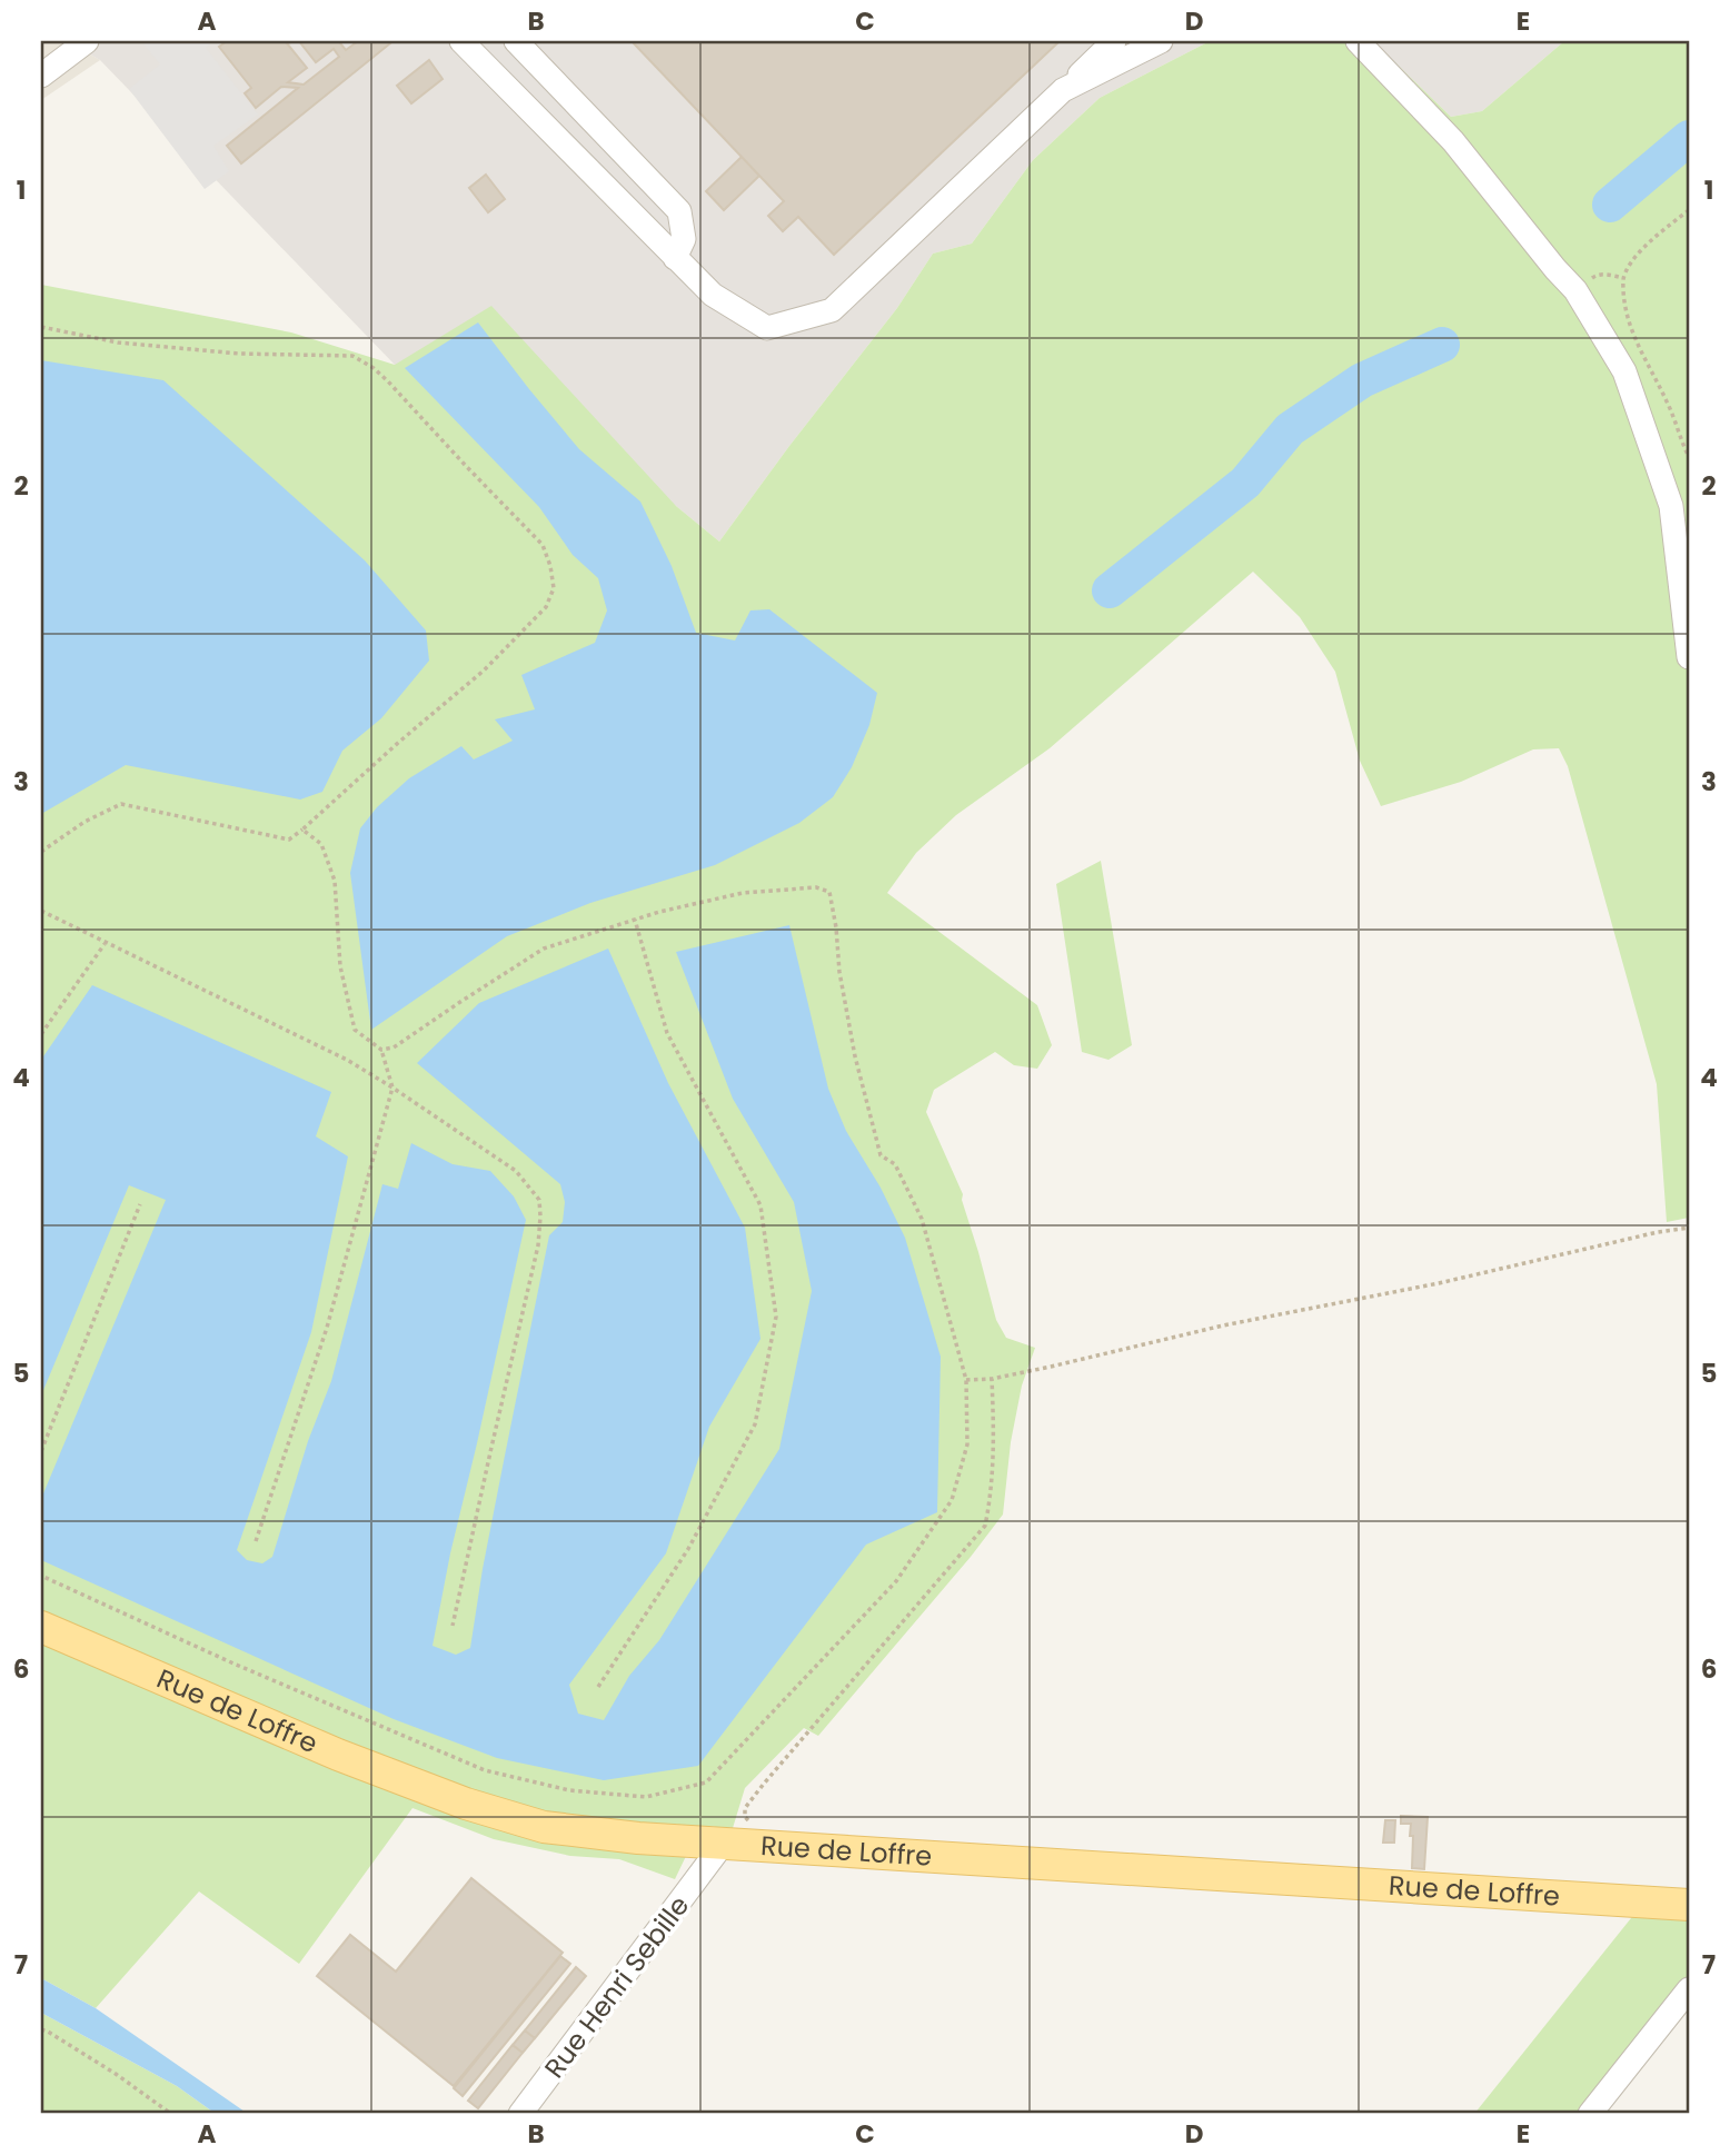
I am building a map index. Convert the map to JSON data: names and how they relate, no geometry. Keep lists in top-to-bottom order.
{
  "streets": {
    "main road": ["Rue de Loffre"],
    "lane": ["Rue Henri Sebille"]
  },
  "crossings": [
    ["Rue de Loffre", "Rue Henri Sebille"]
  ],
  "grid": {
    "columns": [
      "A",
      "B",
      "C",
      "D",
      "E"
    ],
    "rows": [
      "1",
      "2",
      "3",
      "4",
      "5",
      "6",
      "7"
    ]
  }
}
